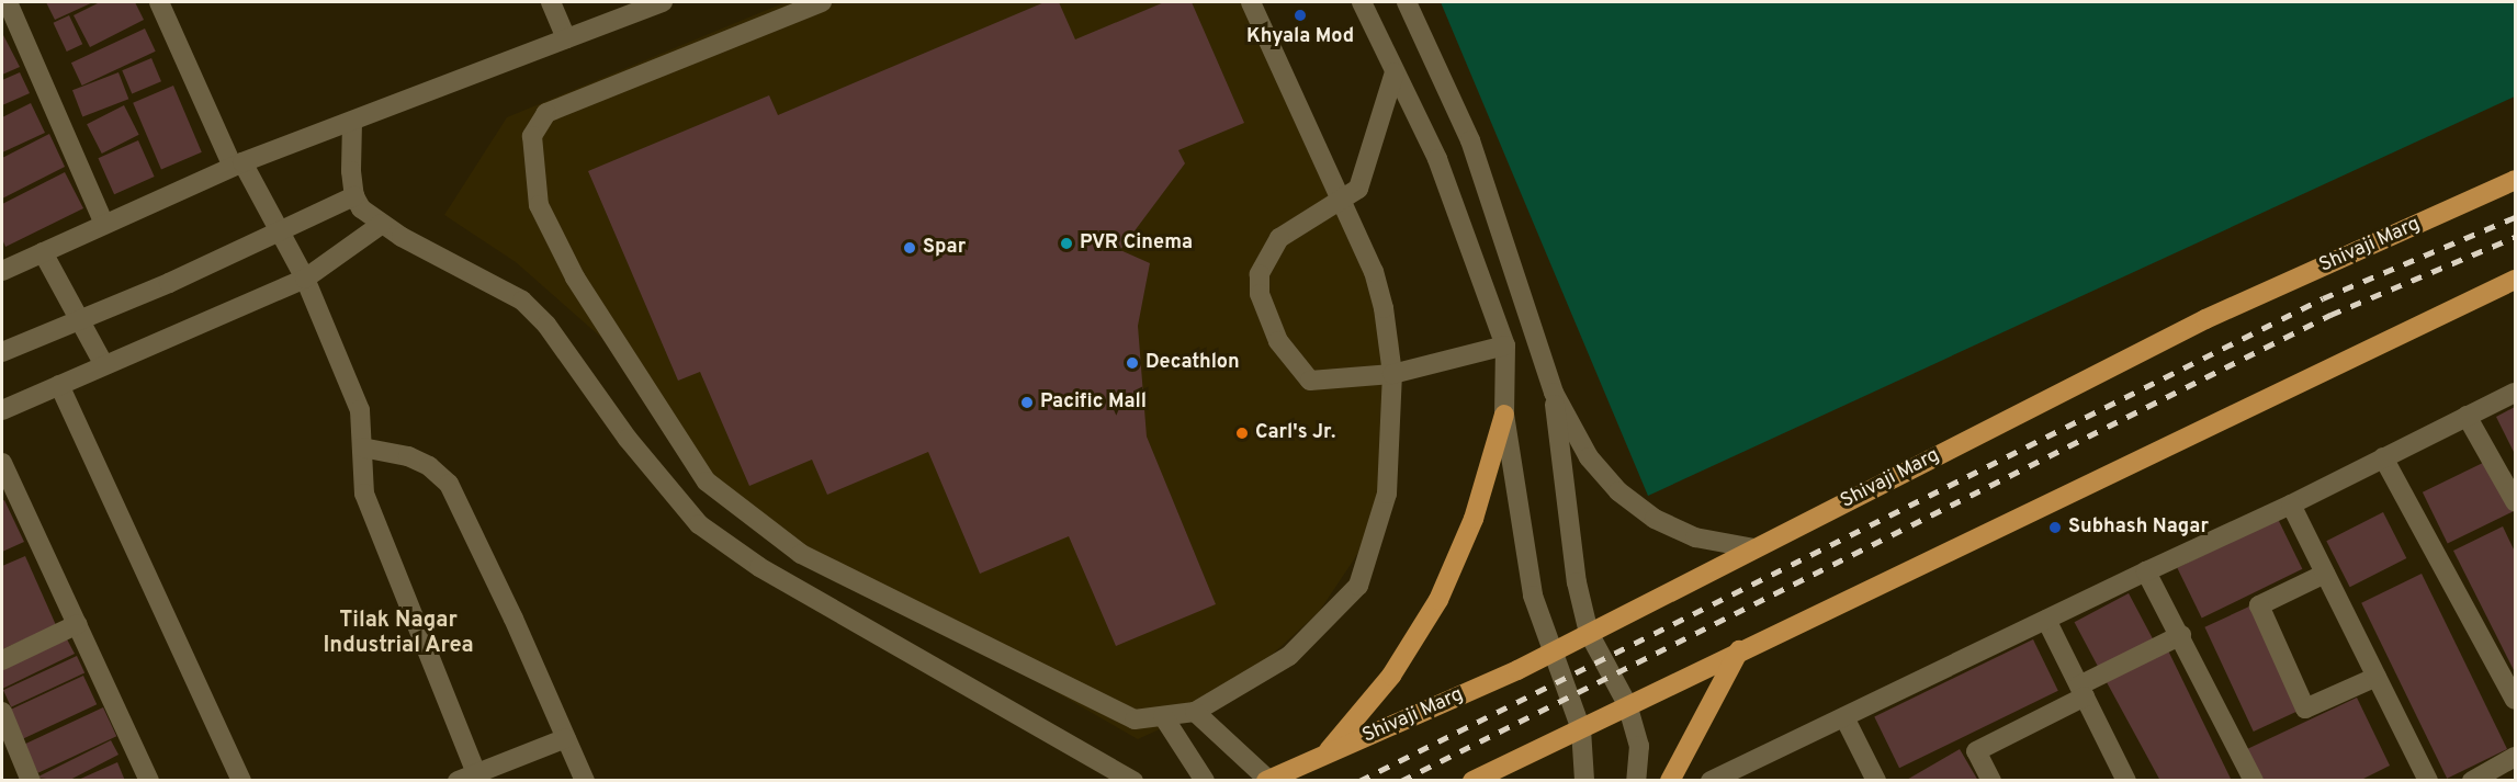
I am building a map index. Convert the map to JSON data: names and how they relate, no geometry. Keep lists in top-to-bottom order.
{
  "streets": {
    "main road": ["Shivaji Marg"]
  },
  "districts": ["Tilak Nagar Industrial Area"],
  "places": [
    "Khyala Mod",
    "PVR Cinema",
    "Spar",
    "Decathlon",
    "Pacific Mall",
    "Carl's Jr.",
    "Subhash Nagar"
  ]
}
